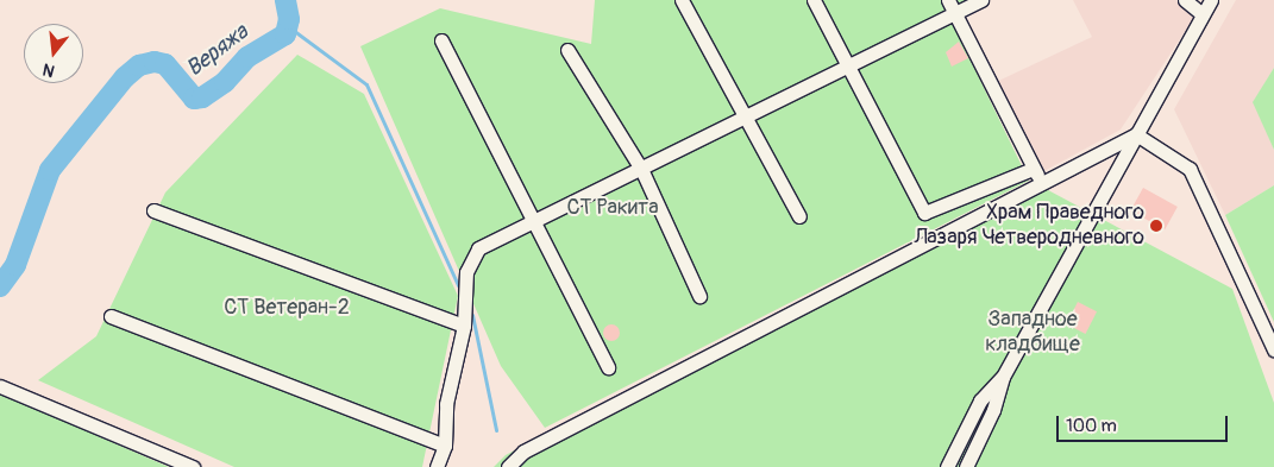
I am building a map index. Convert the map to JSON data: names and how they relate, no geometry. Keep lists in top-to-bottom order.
{
  "water": ["Веряжа"],
  "parks": ["СТ Ракита", "СТ Ветеран-2", "Западное кладбище"],
  "places": ["Храм Праведного Лазаря Четверодневного"],
  "scale_bar": "100 m",
  "north": "bottom"
}
